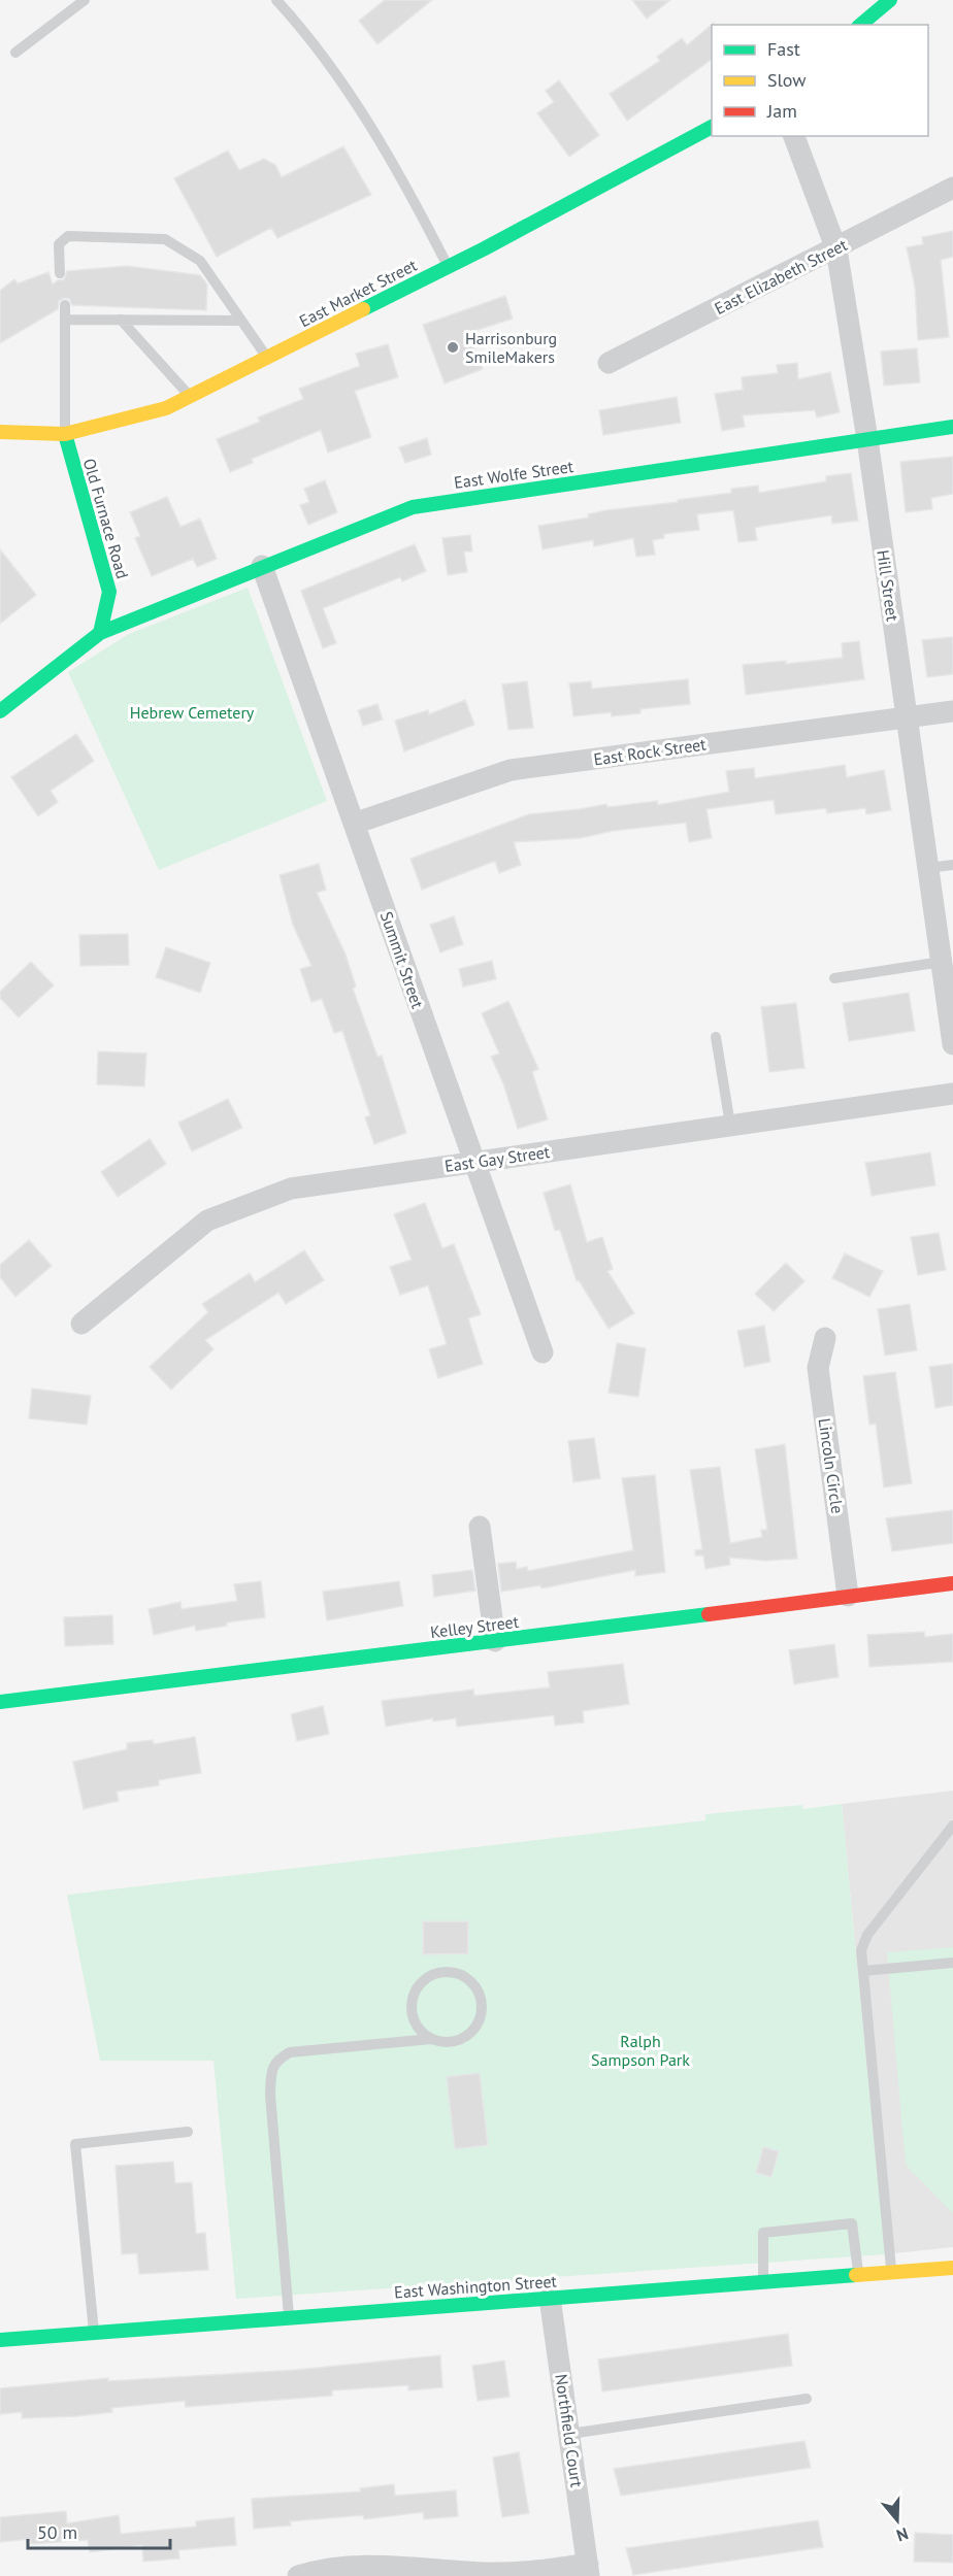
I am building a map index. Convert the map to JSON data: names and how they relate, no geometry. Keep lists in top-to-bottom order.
{
  "streets": {
    "street": [
      "East Elizabeth Street",
      "East Market Street",
      "East Wolfe Street",
      "Old Furnace Road",
      "Hill Street",
      "East Rock Street",
      "Summit Street",
      "East Gay Street",
      "Lincoln Circle",
      "Kelley Street",
      "East Washington Street",
      "Northfield Court"
    ]
  },
  "crossings": [
    ["East Elizabeth Street", "Hill Street"],
    ["East Market Street", "Old Furnace Road"],
    ["East Wolfe Street", "Old Furnace Road"],
    ["East Wolfe Street", "Hill Street"],
    ["East Wolfe Street", "Summit Street"],
    ["Hill Street", "East Rock Street"],
    ["East Rock Street", "Summit Street"],
    ["Summit Street", "East Gay Street"],
    ["Lincoln Circle", "Kelley Street"],
    ["East Washington Street", "Northfield Court"]
  ],
  "parks": ["Hebrew Cemetery", "Ralph Sampson Park"],
  "places": ["Harrisonburg SmileMakers"],
  "legend": ["Fast", "Slow", "Jam"],
  "scale_bar": "50 m",
  "north": "bottom"
}
